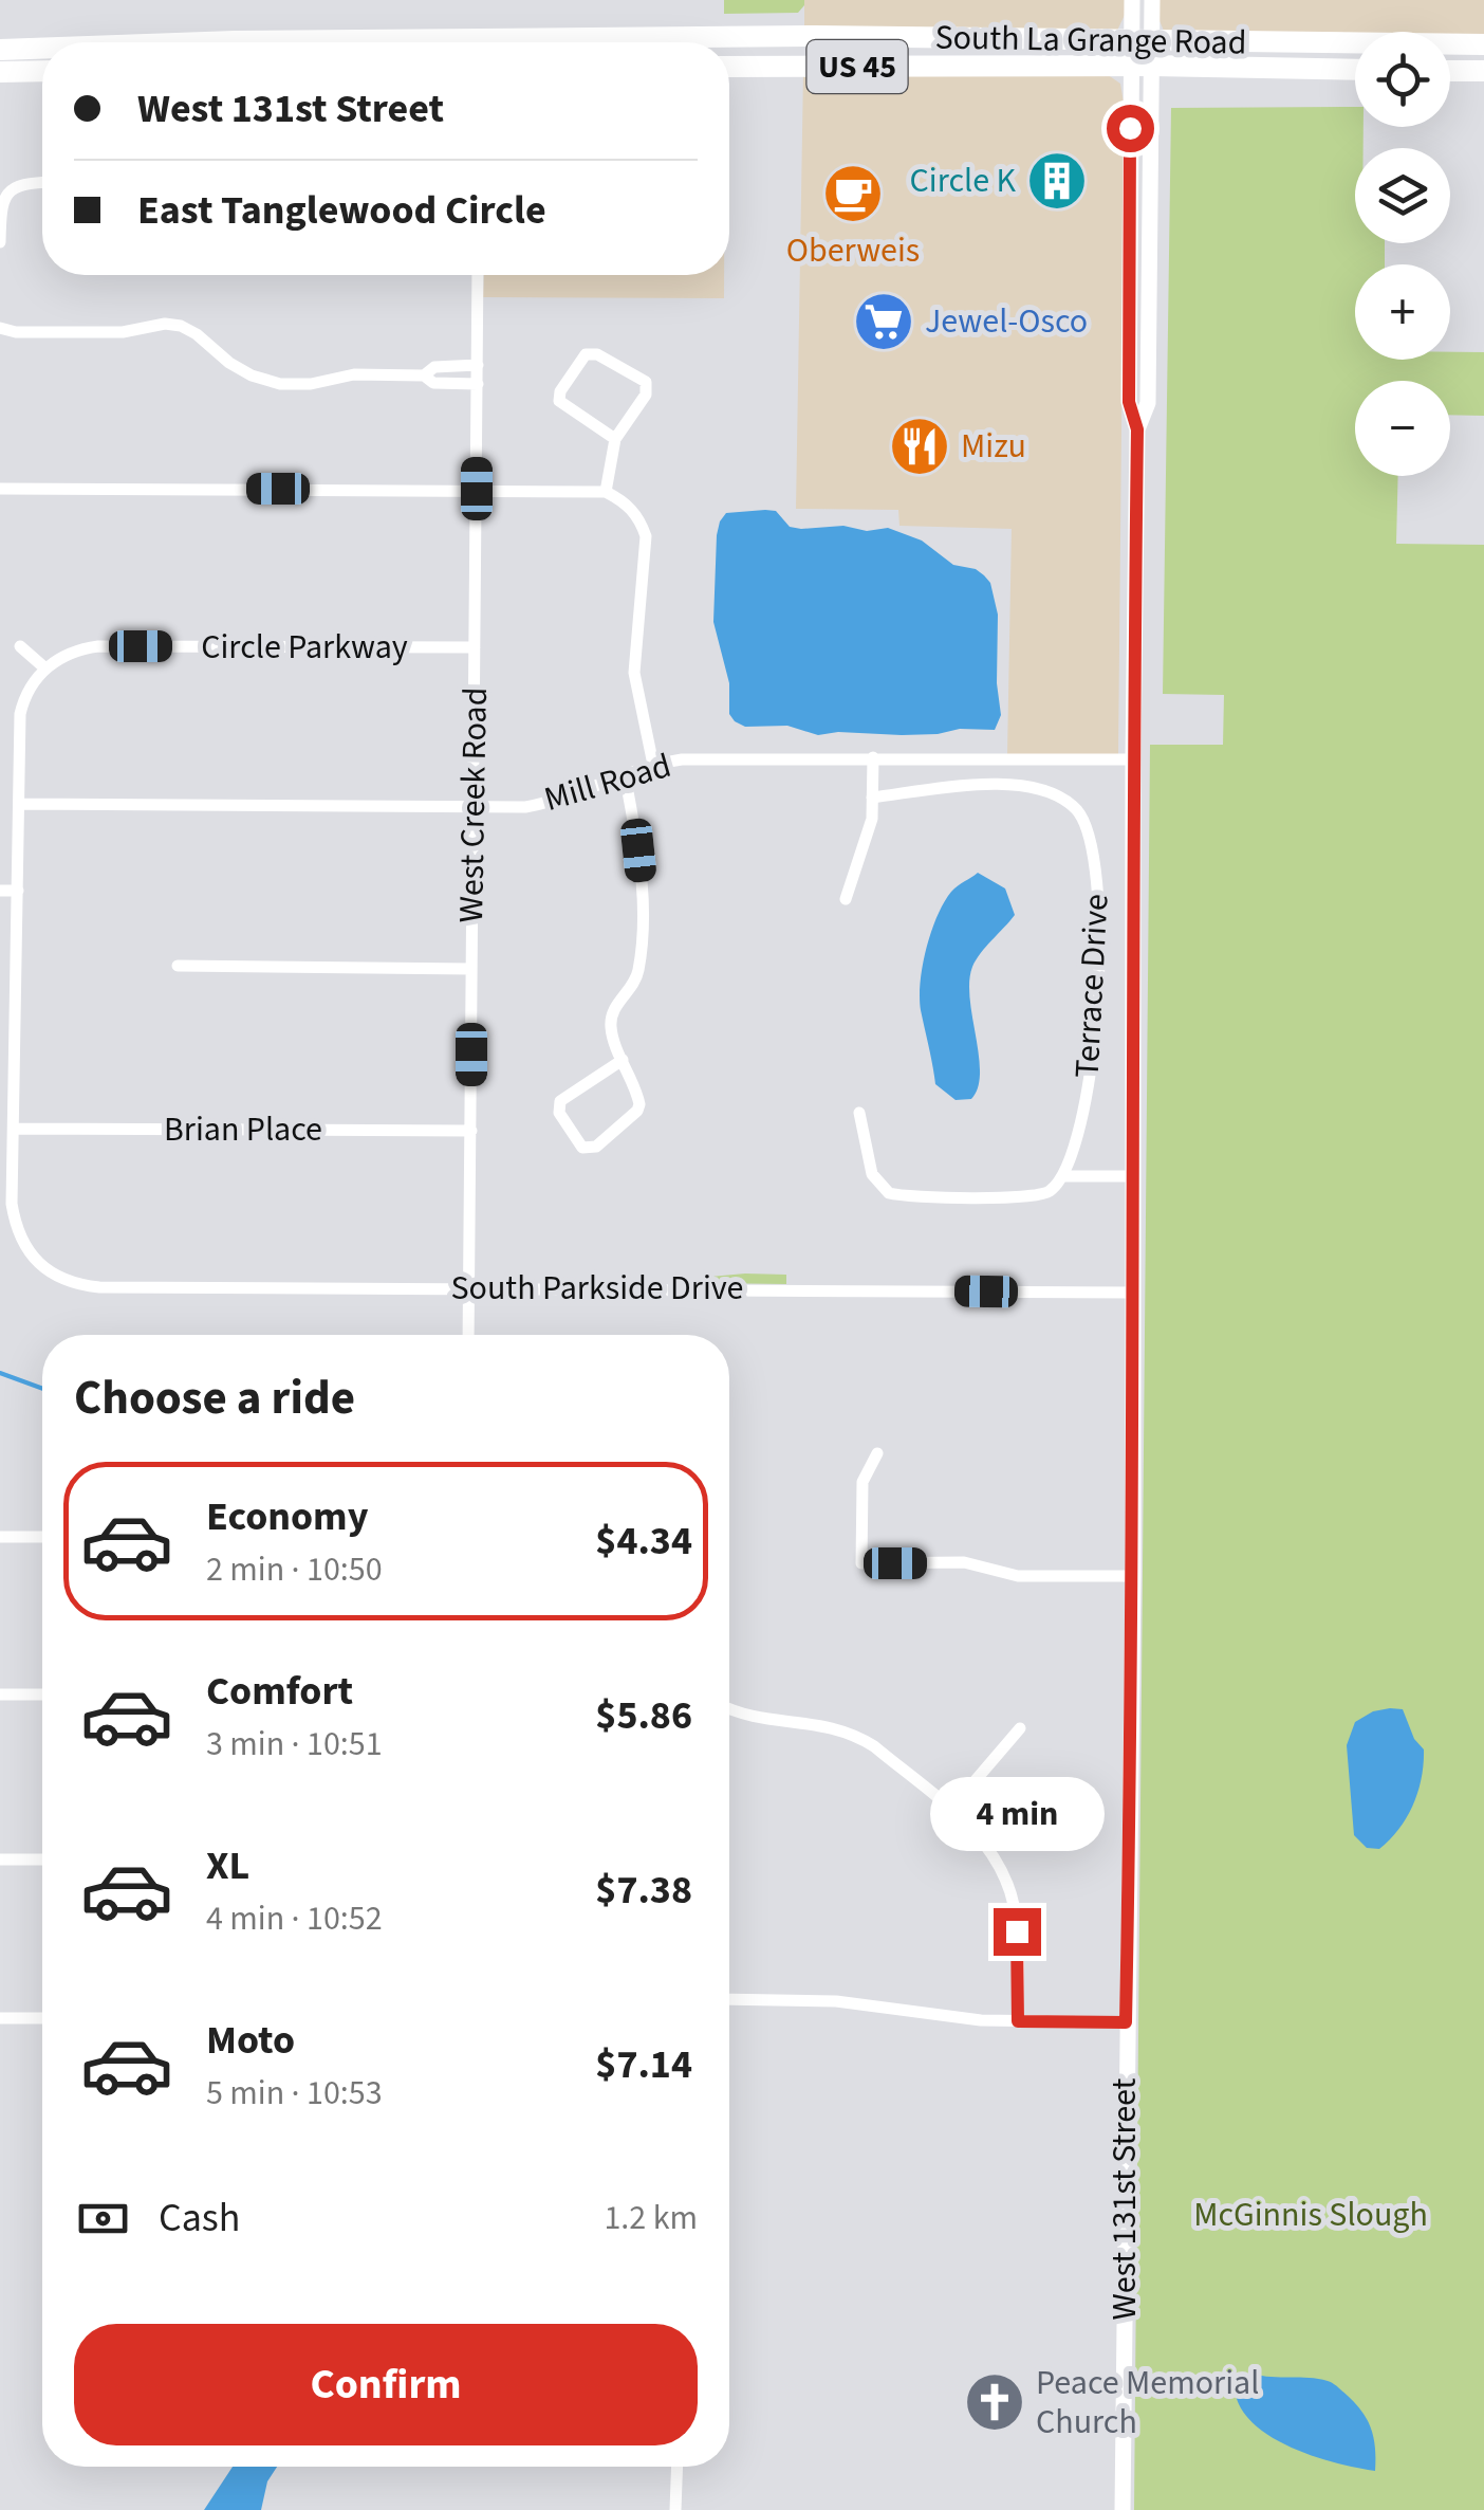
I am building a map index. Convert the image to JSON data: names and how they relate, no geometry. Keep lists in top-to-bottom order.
{
  "streets": {
    "highway": ["South La Grange Road", "US 45"],
    "street": [
      "Circle Parkway",
      "Mill Road",
      "West Creek Road",
      "Terrace Drive",
      "Brian Place",
      "South Parkside Drive",
      "West 131st Street"
    ]
  },
  "crossings": [
    ["South La Grange Road", "West 131st Street"],
    ["Circle Parkway", "West Creek Road"],
    ["Mill Road", "West Creek Road"],
    ["Mill Road", "West 131st Street"],
    ["West Creek Road", "Brian Place"],
    ["West Creek Road", "South Parkside Drive"],
    ["Brian Place", "South Parkside Drive"],
    ["South Parkside Drive", "West 131st Street"]
  ],
  "parks": ["McGinnis Slough"],
  "places": {
    "building": ["Circle K"],
    "cafe": ["Oberweis"],
    "supermarket": ["Jewel-Osco"],
    "restaurant": ["Mizu"],
    "church": ["Peace Memorial Church"]
  },
  "page": {
    "map_buttons": ["+", "−"],
    "banner": ["West 131st Street", "East Tanglewood Circle"],
    "heading": "Choose a ride",
    "list": [
      {
        "name": "Economy",
        "note": "2 min · 10:50",
        "value": "$4.34"
      },
      {
        "name": "Comfort",
        "note": "3 min · 10:51",
        "value": "$5.86"
      },
      {
        "name": "XL",
        "note": "4 min · 10:52",
        "value": "$7.38"
      },
      {
        "name": "Moto",
        "note": "5 min · 10:53",
        "value": "$7.14"
      }
    ],
    "bubble": "4 min",
    "pay": ["Cash", "1.2 km"],
    "buttons": "Confirm"
  }
}
